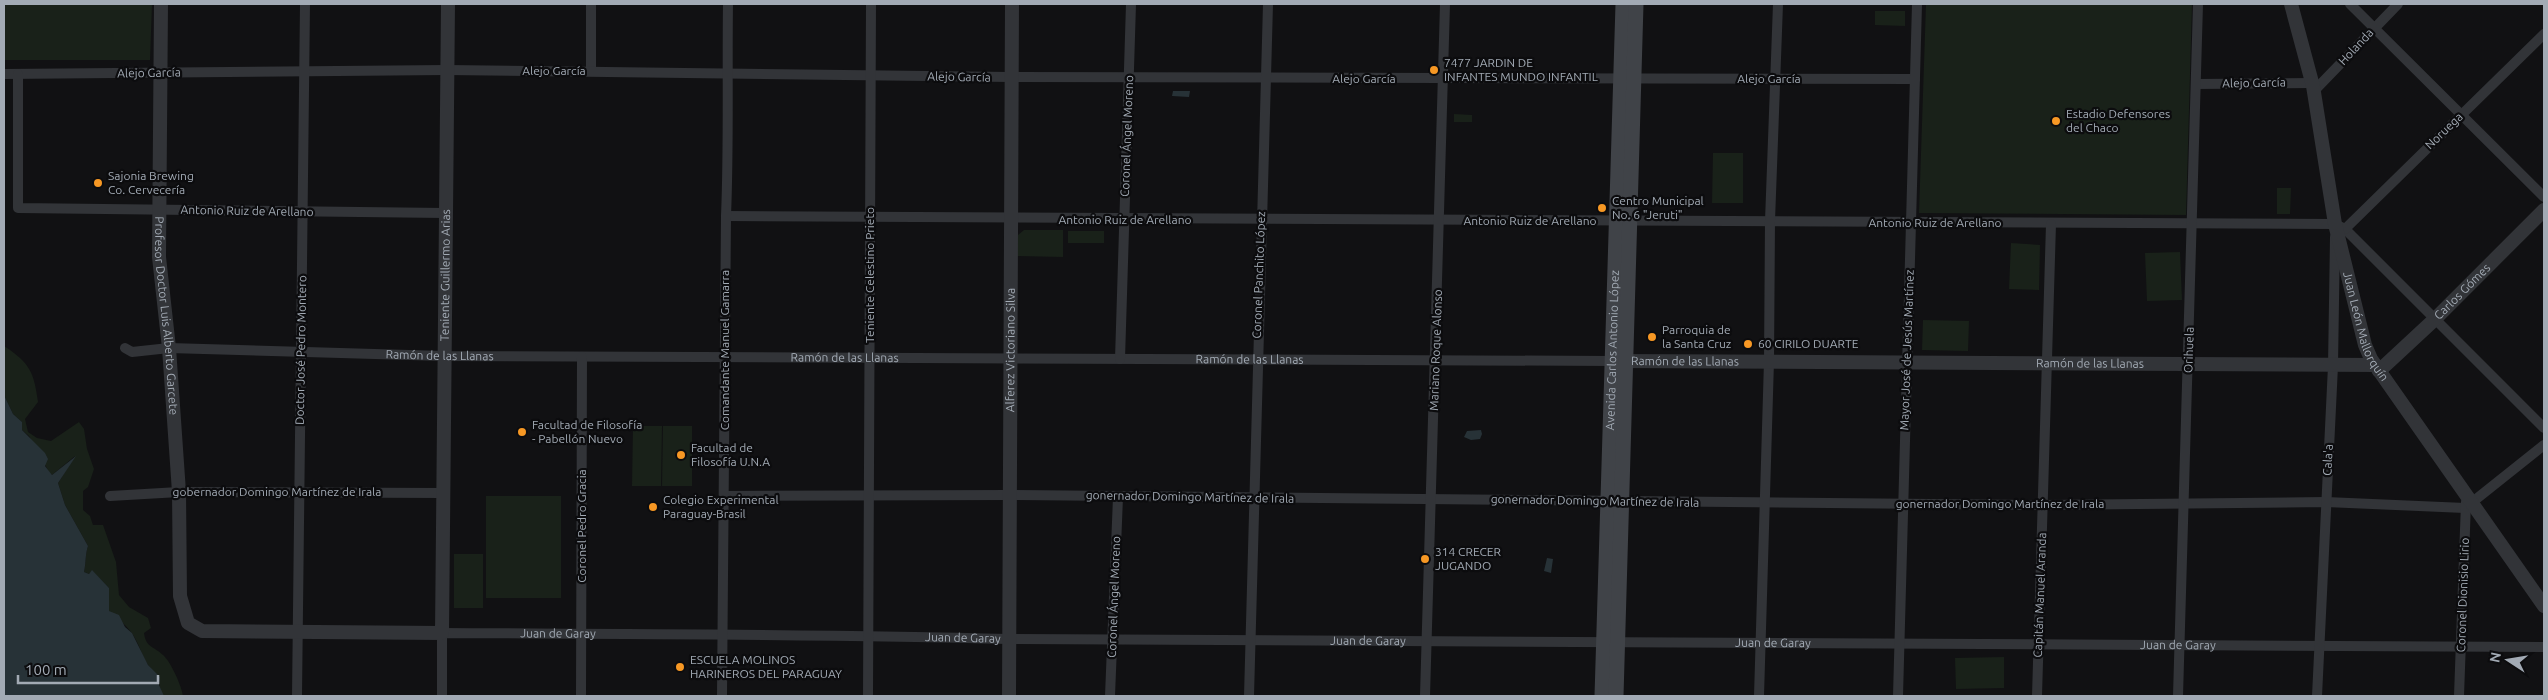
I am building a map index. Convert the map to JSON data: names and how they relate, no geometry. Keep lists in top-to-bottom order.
{
  "streets": {
    "main road": ["Avenida Carlos Antonio López"],
    "street": [
      "Holanda",
      "Alejo García",
      "Noruega",
      "Coronel Ángel Moreno",
      "Antonio Ruiz de Arellano",
      "Teniente Guillermo Arias",
      "Teniente Celestino Prieto",
      "Coronel Panchito López",
      "Carlos Gómes",
      "Profesor Doctor Luis Alberto Garcete",
      "Juan León Mallorquín",
      "Doctor José Pedro Montero",
      "Comandante Manuel Gamarra",
      "Alferez Victoriano Silva",
      "Mariano Roque Alonso",
      "Mayor José de Jesús Martínez",
      "Orihuela",
      "Ramón de las Llanas",
      "Cala'a",
      "gobernador Domingo Martínez de Irala",
      "gonernador Domingo Martínez de Irala",
      "Coronel Pedro Gracia",
      "Capitán Manuel Aranda",
      "Coronel Dionisio Lirio",
      "Juan de Garay"
    ]
  },
  "crossings": [
    ["Holanda", "Alejo García"],
    ["Holanda", "Juan León Mallorquín"],
    ["Alejo García", "Coronel Ángel Moreno"],
    ["Alejo García", "Antonio Ruiz de Arellano"],
    ["Alejo García", "Teniente Guillermo Arias"],
    ["Alejo García", "Teniente Celestino Prieto"],
    ["Alejo García", "Coronel Panchito López"],
    ["Alejo García", "Profesor Doctor Luis Alberto Garcete"],
    ["Alejo García", "Juan León Mallorquín"],
    ["Alejo García", "Doctor José Pedro Montero"],
    ["Alejo García", "Comandante Manuel Gamarra"],
    ["Alejo García", "Alferez Victoriano Silva"],
    ["Alejo García", "Mariano Roque Alonso"],
    ["Alejo García", "Avenida Carlos Antonio López"],
    ["Alejo García", "Mayor José de Jesús Martínez"],
    ["Alejo García", "Orihuela"],
    ["Noruega", "Antonio Ruiz de Arellano"],
    ["Noruega", "Juan León Mallorquín"],
    ["Noruega", "Cala'a"],
    ["Coronel Ángel Moreno", "Antonio Ruiz de Arellano"],
    ["Coronel Ángel Moreno", "Ramón de las Llanas"],
    ["Coronel Ángel Moreno", "gonernador Domingo Martínez de Irala"],
    ["Coronel Ángel Moreno", "Juan de Garay"],
    ["Antonio Ruiz de Arellano", "Teniente Guillermo Arias"],
    ["Antonio Ruiz de Arellano", "Teniente Celestino Prieto"],
    ["Antonio Ruiz de Arellano", "Coronel Panchito López"],
    ["Antonio Ruiz de Arellano", "Profesor Doctor Luis Alberto Garcete"],
    ["Antonio Ruiz de Arellano", "Juan León Mallorquín"],
    ["Antonio Ruiz de Arellano", "Doctor José Pedro Montero"],
    ["Antonio Ruiz de Arellano", "Comandante Manuel Gamarra"],
    ["Antonio Ruiz de Arellano", "Alferez Victoriano Silva"],
    ["Antonio Ruiz de Arellano", "Mariano Roque Alonso"],
    ["Antonio Ruiz de Arellano", "Avenida Carlos Antonio López"],
    ["Antonio Ruiz de Arellano", "Mayor José de Jesús Martínez"],
    ["Antonio Ruiz de Arellano", "Orihuela"],
    ["Antonio Ruiz de Arellano", "Cala'a"],
    ["Antonio Ruiz de Arellano", "Capitán Manuel Aranda"],
    ["Teniente Guillermo Arias", "Ramón de las Llanas"],
    ["Teniente Guillermo Arias", "gobernador Domingo Martínez de Irala"],
    ["Teniente Guillermo Arias", "Juan de Garay"],
    ["Teniente Celestino Prieto", "Ramón de las Llanas"],
    ["Teniente Celestino Prieto", "gonernador Domingo Martínez de Irala"],
    ["Teniente Celestino Prieto", "Juan de Garay"],
    ["Coronel Panchito López", "Ramón de las Llanas"],
    ["Coronel Panchito López", "gonernador Domingo Martínez de Irala"],
    ["Coronel Panchito López", "Juan de Garay"],
    ["Carlos Gómes", "Juan León Mallorquín"],
    ["Carlos Gómes", "Ramón de las Llanas"],
    ["Profesor Doctor Luis Alberto Garcete", "Ramón de las Llanas"],
    ["Profesor Doctor Luis Alberto Garcete", "gobernador Domingo Martínez de Irala"],
    ["Profesor Doctor Luis Alberto Garcete", "Juan de Garay"],
    ["Juan León Mallorquín", "Ramón de las Llanas"],
    ["Juan León Mallorquín", "Cala'a"],
    ["Juan León Mallorquín", "gonernador Domingo Martínez de Irala"],
    ["Juan León Mallorquín", "Coronel Dionisio Lirio"],
    ["Doctor José Pedro Montero", "Ramón de las Llanas"],
    ["Doctor José Pedro Montero", "gobernador Domingo Martínez de Irala"],
    ["Doctor José Pedro Montero", "Juan de Garay"],
    ["Comandante Manuel Gamarra", "Ramón de las Llanas"],
    ["Comandante Manuel Gamarra", "gonernador Domingo Martínez de Irala"],
    ["Comandante Manuel Gamarra", "Juan de Garay"],
    ["Alferez Victoriano Silva", "Ramón de las Llanas"],
    ["Alferez Victoriano Silva", "gonernador Domingo Martínez de Irala"],
    ["Alferez Victoriano Silva", "Juan de Garay"],
    ["Mariano Roque Alonso", "Ramón de las Llanas"],
    ["Mariano Roque Alonso", "gonernador Domingo Martínez de Irala"],
    ["Mariano Roque Alonso", "Juan de Garay"],
    ["Avenida Carlos Antonio López", "Ramón de las Llanas"],
    ["Avenida Carlos Antonio López", "gonernador Domingo Martínez de Irala"],
    ["Avenida Carlos Antonio López", "Juan de Garay"],
    ["Mayor José de Jesús Martínez", "Ramón de las Llanas"],
    ["Mayor José de Jesús Martínez", "gonernador Domingo Martínez de Irala"],
    ["Mayor José de Jesús Martínez", "Juan de Garay"],
    ["Orihuela", "Ramón de las Llanas"],
    ["Orihuela", "gonernador Domingo Martínez de Irala"],
    ["Orihuela", "Juan de Garay"],
    ["Ramón de las Llanas", "Cala'a"],
    ["Ramón de las Llanas", "Coronel Pedro Gracia"],
    ["Ramón de las Llanas", "Capitán Manuel Aranda"],
    ["Cala'a", "gonernador Domingo Martínez de Irala"],
    ["Cala'a", "Juan de Garay"],
    ["gonernador Domingo Martínez de Irala", "Capitán Manuel Aranda"],
    ["gonernador Domingo Martínez de Irala", "Coronel Dionisio Lirio"],
    ["Coronel Pedro Gracia", "Juan de Garay"],
    ["Capitán Manuel Aranda", "Juan de Garay"],
    ["Coronel Dionisio Lirio", "Juan de Garay"]
  ],
  "places": [
    "7477 JARDIN DE INFANTES MUNDO INFANTIL",
    "Estadio Defensores del Chaco",
    "Sajonia Brewing Co. Cervecería",
    "Centro Municipal No. 6 \"Jeruti\"",
    "Parroquia de la Santa Cruz",
    "60 CIRILO DUARTE",
    "Facultad de Filosofía - Pabellón Nuevo",
    "Facultad de Filosofía U.N.A",
    "Colegio Experimental Paraguay-Brasil",
    "314 CRECER JUGANDO",
    "ESCUELA MOLINOS HARINEROS DEL PARAGUAY"
  ],
  "scale_bar": "100 m",
  "north": "left"
}
